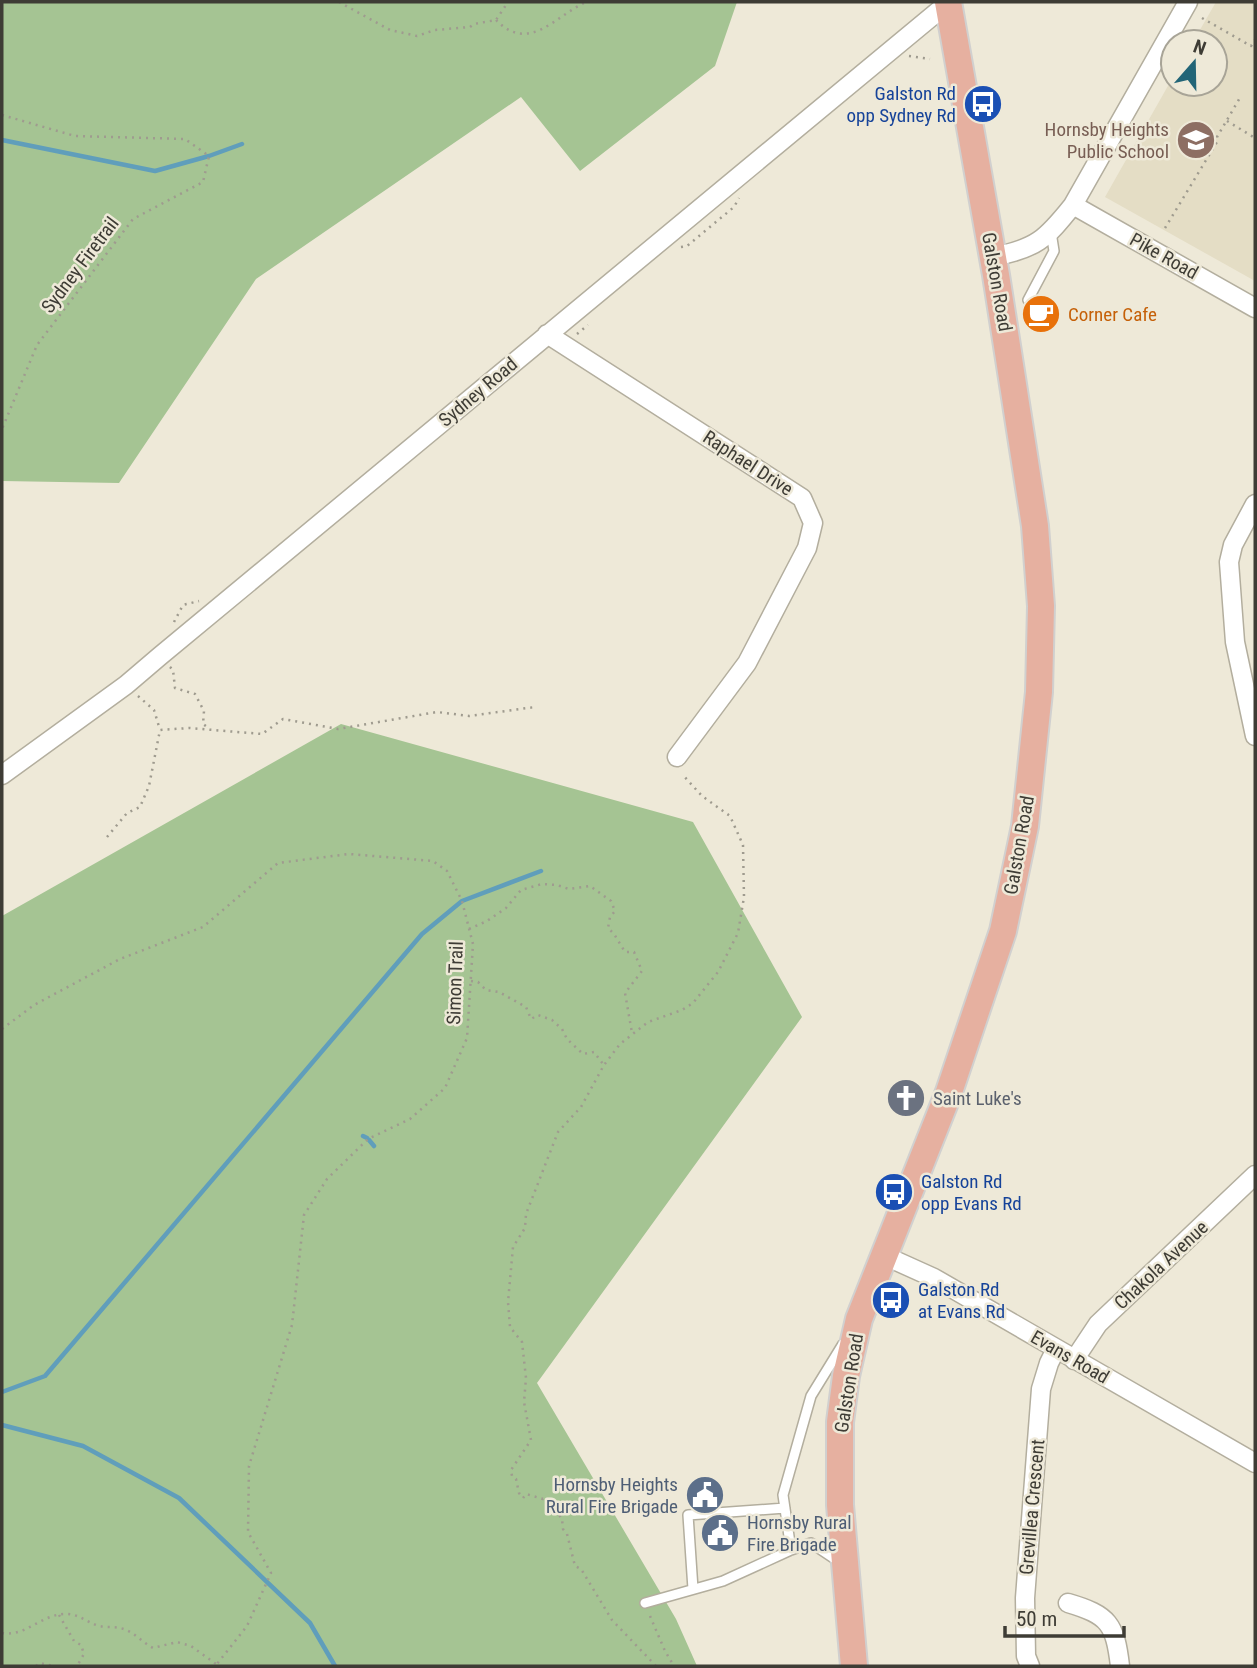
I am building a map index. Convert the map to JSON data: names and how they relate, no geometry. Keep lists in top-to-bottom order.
{
  "streets": {
    "main road": ["Galston Road"],
    "street": [
      "Pike Road",
      "Sydney Road",
      "Raphael Drive",
      "Chakola Avenue",
      "Evans Road",
      "Grevillea Crescent"
    ],
    "path": ["Sydney Firetrail", "Simon Trail"]
  },
  "crossings": [
    ["Galston Road", "Sydney Road"],
    ["Galston Road", "Evans Road"],
    ["Sydney Road", "Raphael Drive"],
    ["Chakola Avenue", "Evans Road"],
    ["Evans Road", "Grevillea Crescent"]
  ],
  "places": {
    "bus stop": ["Galston Rd opp Sydney Rd", "Galston Rd opp Evans Rd", "Galston Rd at Evans Rd"],
    "school or university": ["Hornsby Heights Public School"],
    "cafe": ["Corner Cafe"],
    "church": ["Saint Luke's"],
    "public building": ["Hornsby Heights Rural Fire Brigade", "Hornsby Rural Fire Brigade"]
  },
  "scale_bar": "50 m",
  "north": "top"
}
